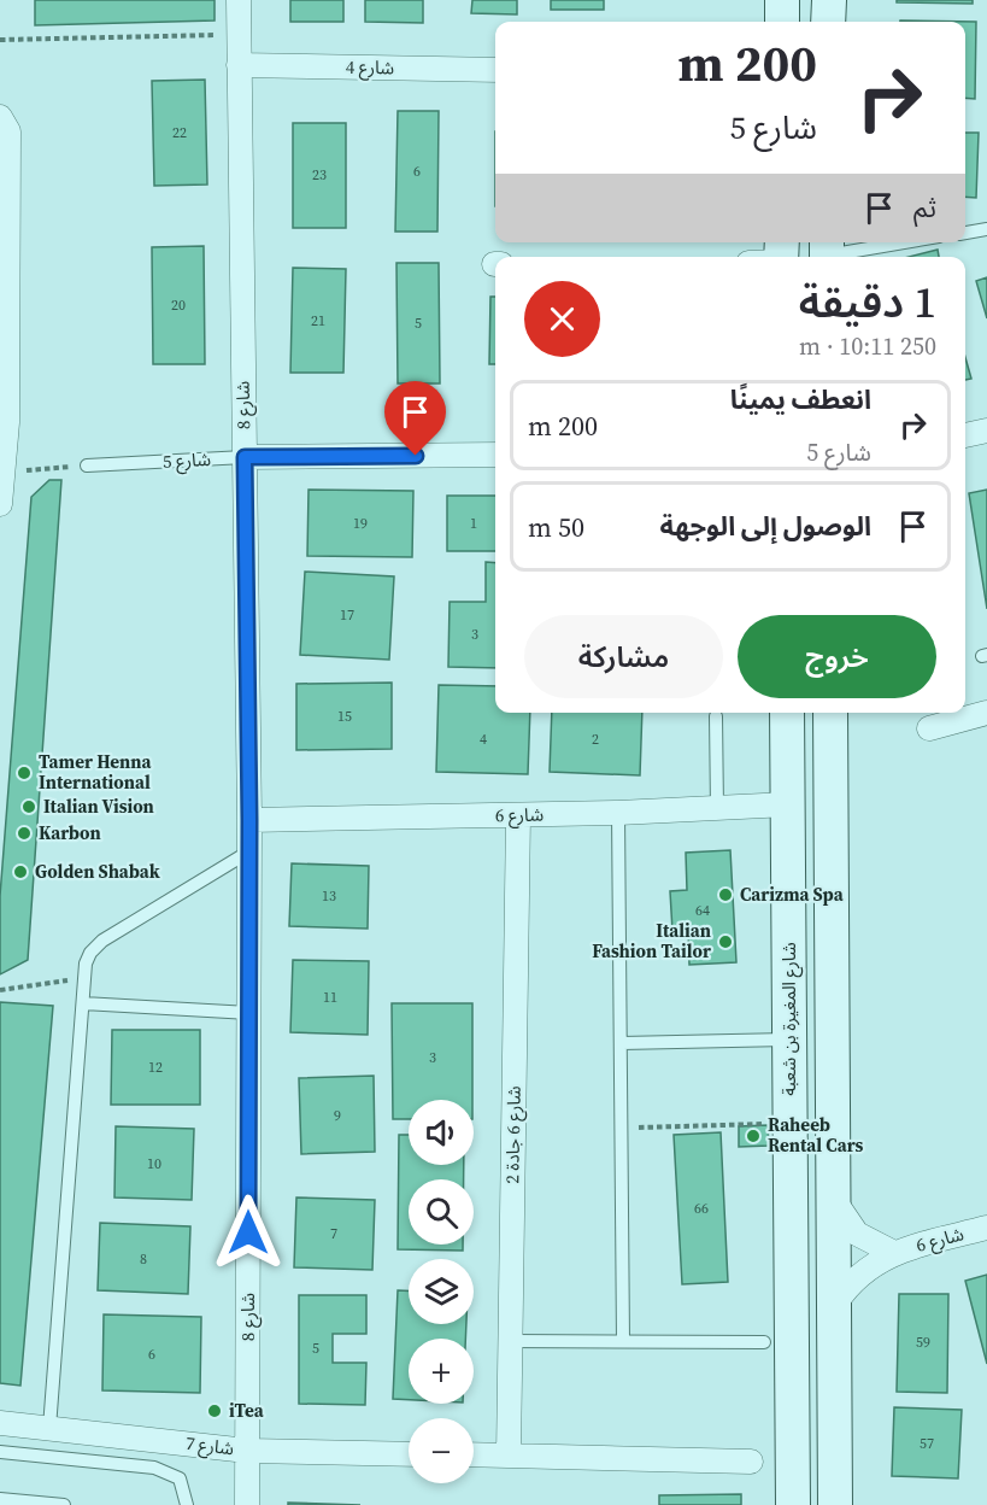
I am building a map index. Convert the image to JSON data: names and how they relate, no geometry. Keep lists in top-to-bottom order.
{
  "streets": {
    "main road": ["شارع المغيرة بن شعبة"],
    "street": [
      "شارع 4",
      "شارع 8",
      "شارع 5",
      "شارع 6",
      "شارع 6 جادة 2",
      "شارع 7"
    ]
  },
  "crossings": [
    ["شارع 4", "شارع 8"],
    ["شارع 8", "شارع 5"],
    ["شارع 8", "شارع 6"],
    ["شارع 8", "شارع 7"],
    ["شارع 6", "شارع المغيرة بن شعبة"],
    ["شارع 6", "شارع 6 جادة 2"]
  ],
  "places": [
    "Tamer Henna International",
    "Italian Vision",
    "Karbon",
    "Golden Shabak",
    "Carizma Spa",
    "Italian Fashion Tailor",
    "Raheeb Rental Cars",
    "iTea"
  ],
  "house_numbers": [
    "22",
    "6",
    "23",
    "20",
    "21",
    "5",
    "19",
    "1",
    "17",
    "3",
    "15",
    "4",
    "2",
    "13",
    "64",
    "11",
    "3",
    "12",
    "9",
    "10",
    "66",
    "7",
    "8",
    "59",
    "5",
    "6",
    "57"
  ],
  "page": {
    "turn": ["200 m", "شارع 5"],
    "then": "ثم",
    "heading": ["1 دقيقة", "250 m · 10:11"],
    "list": [
      {
        "name": "انعطف يمينًا",
        "note": "شارع 5",
        "value": "200 m"
      },
      {
        "name": "الوصول إلى الوجهة",
        "value": "50 m"
      }
    ],
    "buttons": ["خروج", "مشاركة"],
    "map_buttons": ["+", "−"]
  }
}
